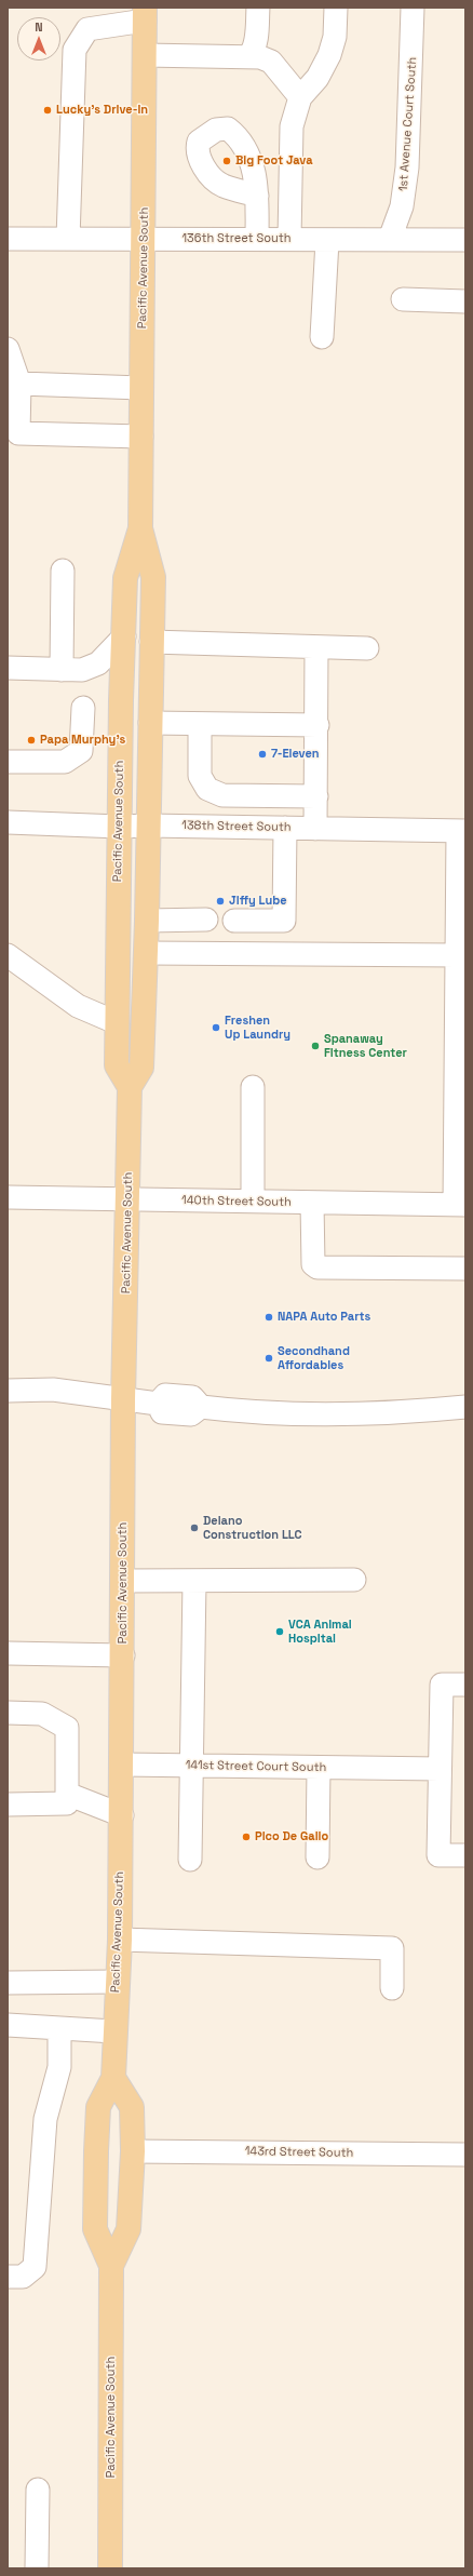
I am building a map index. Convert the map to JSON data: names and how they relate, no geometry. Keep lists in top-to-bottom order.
{
  "streets": {
    "main road": ["Pacific Avenue South"],
    "street": [
      "1st Avenue Court South",
      "136th Street South",
      "138th Street South",
      "140th Street South",
      "141st Street Court South",
      "143rd Street South"
    ]
  },
  "crossings": [
    ["1st Avenue Court South", "136th Street South"],
    ["136th Street South", "Pacific Avenue South"],
    ["Pacific Avenue South", "138th Street South"],
    ["Pacific Avenue South", "140th Street South"],
    ["Pacific Avenue South", "141st Street Court South"],
    ["Pacific Avenue South", "143rd Street South"]
  ],
  "places": [
    "Lucky's Drive-In",
    "Big Foot Java",
    "Papa Murphy's",
    "7-Eleven",
    "Jiffy Lube",
    "Freshen Up Laundry",
    "Spanaway Fitness Center",
    "NAPA Auto Parts",
    "Secondhand Affordables",
    "Delano Construction LLC",
    "VCA Animal Hospital",
    "Pico De Gallo"
  ],
  "north": "top"
}
